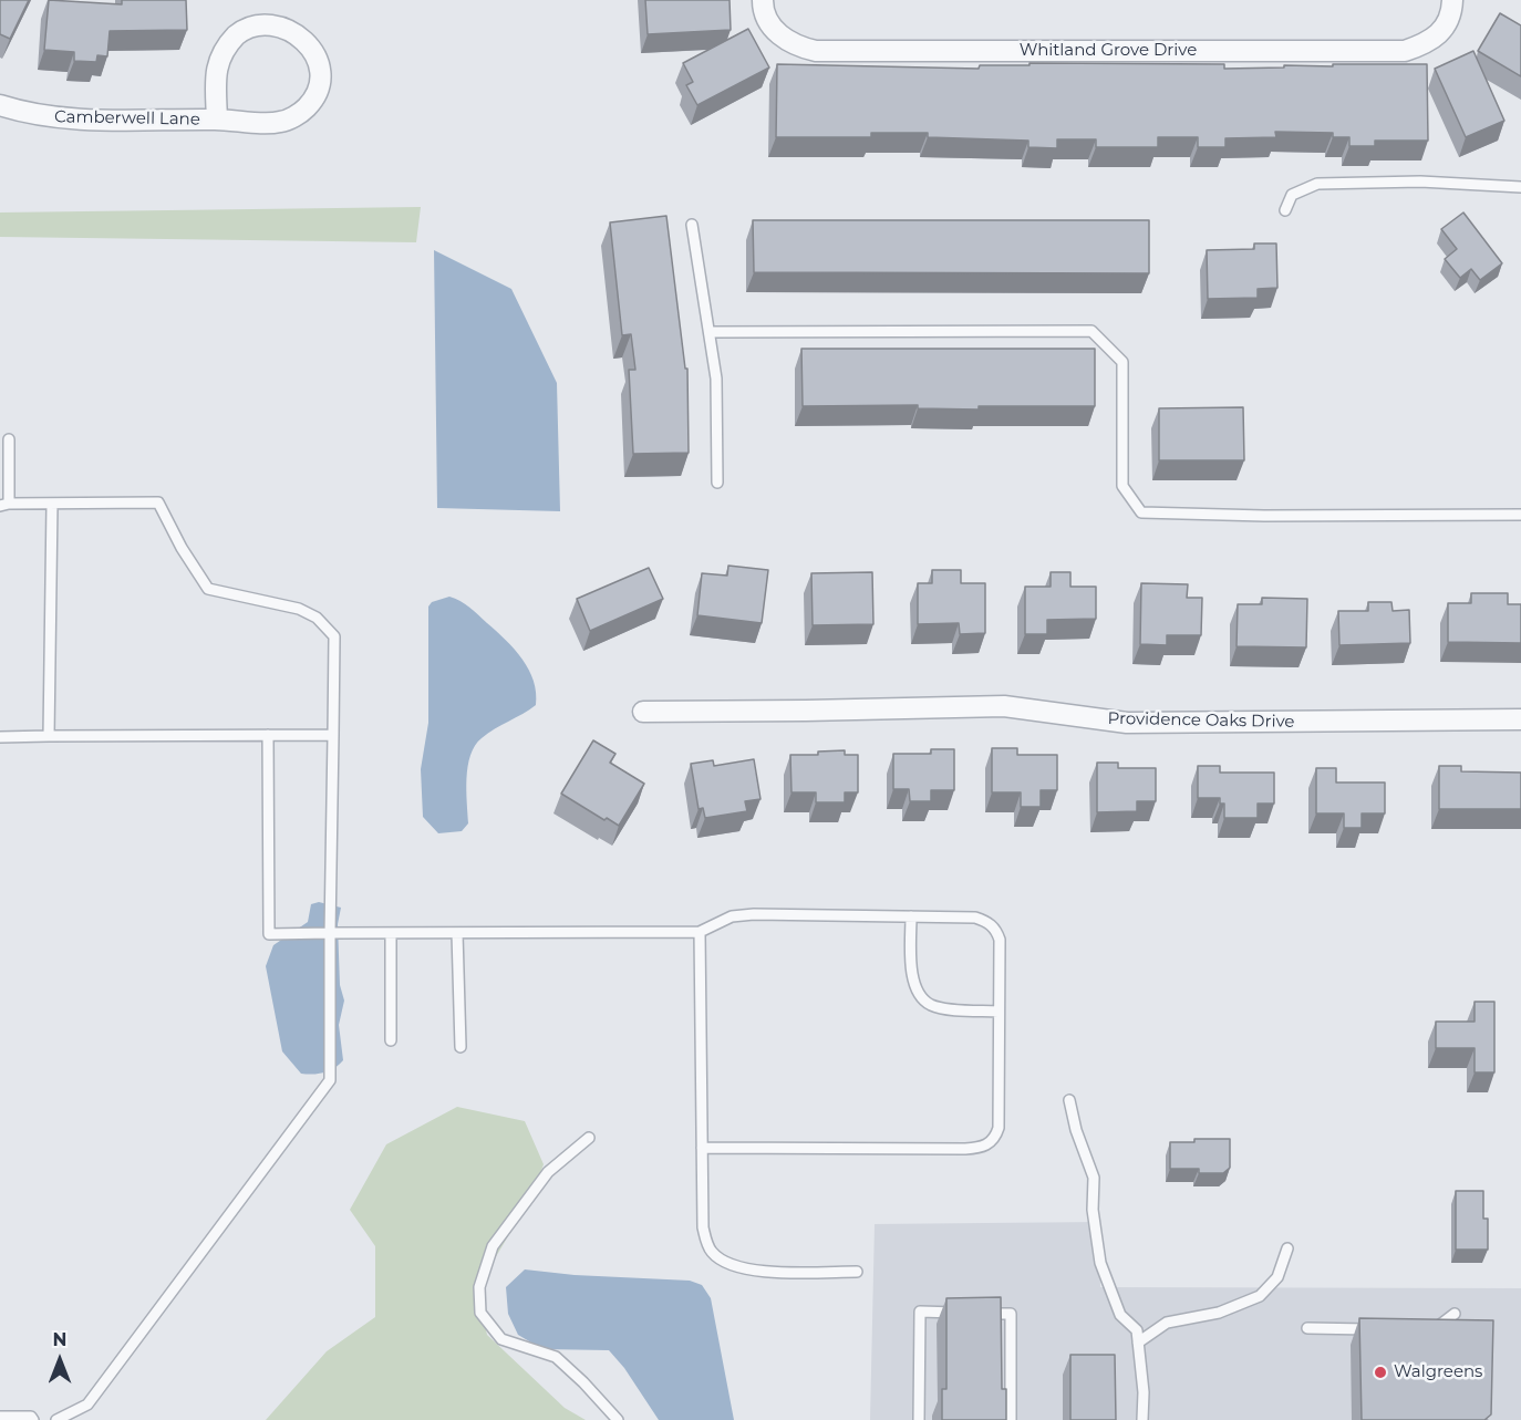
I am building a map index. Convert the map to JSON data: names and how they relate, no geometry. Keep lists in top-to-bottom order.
{
  "streets": {
    "street": ["Whitland Grove Drive", "Camberwell Lane", "Providence Oaks Drive"]
  },
  "places": ["Walgreens"],
  "north": "top"
}
